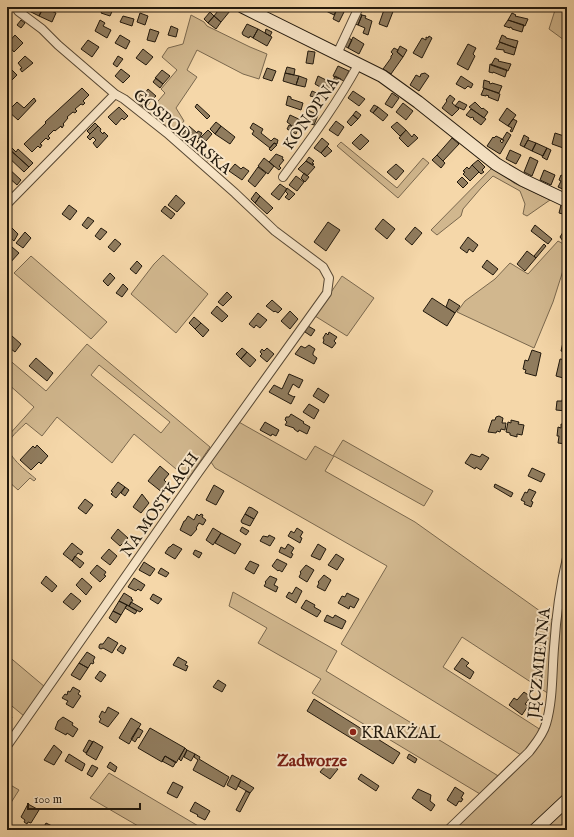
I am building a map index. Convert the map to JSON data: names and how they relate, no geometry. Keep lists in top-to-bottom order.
{
  "streets": {
    "street": [
      "KONOPNA",
      "GOSPODARSKA",
      "NA MOSTKACH",
      "JĘCZMIENNA"
    ]
  },
  "crossings": [
    ["GOSPODARSKA", "NA MOSTKACH"]
  ],
  "districts": ["Zadworze"],
  "places": ["KRAKŻAL"],
  "scale_bar": "100 m"
}
